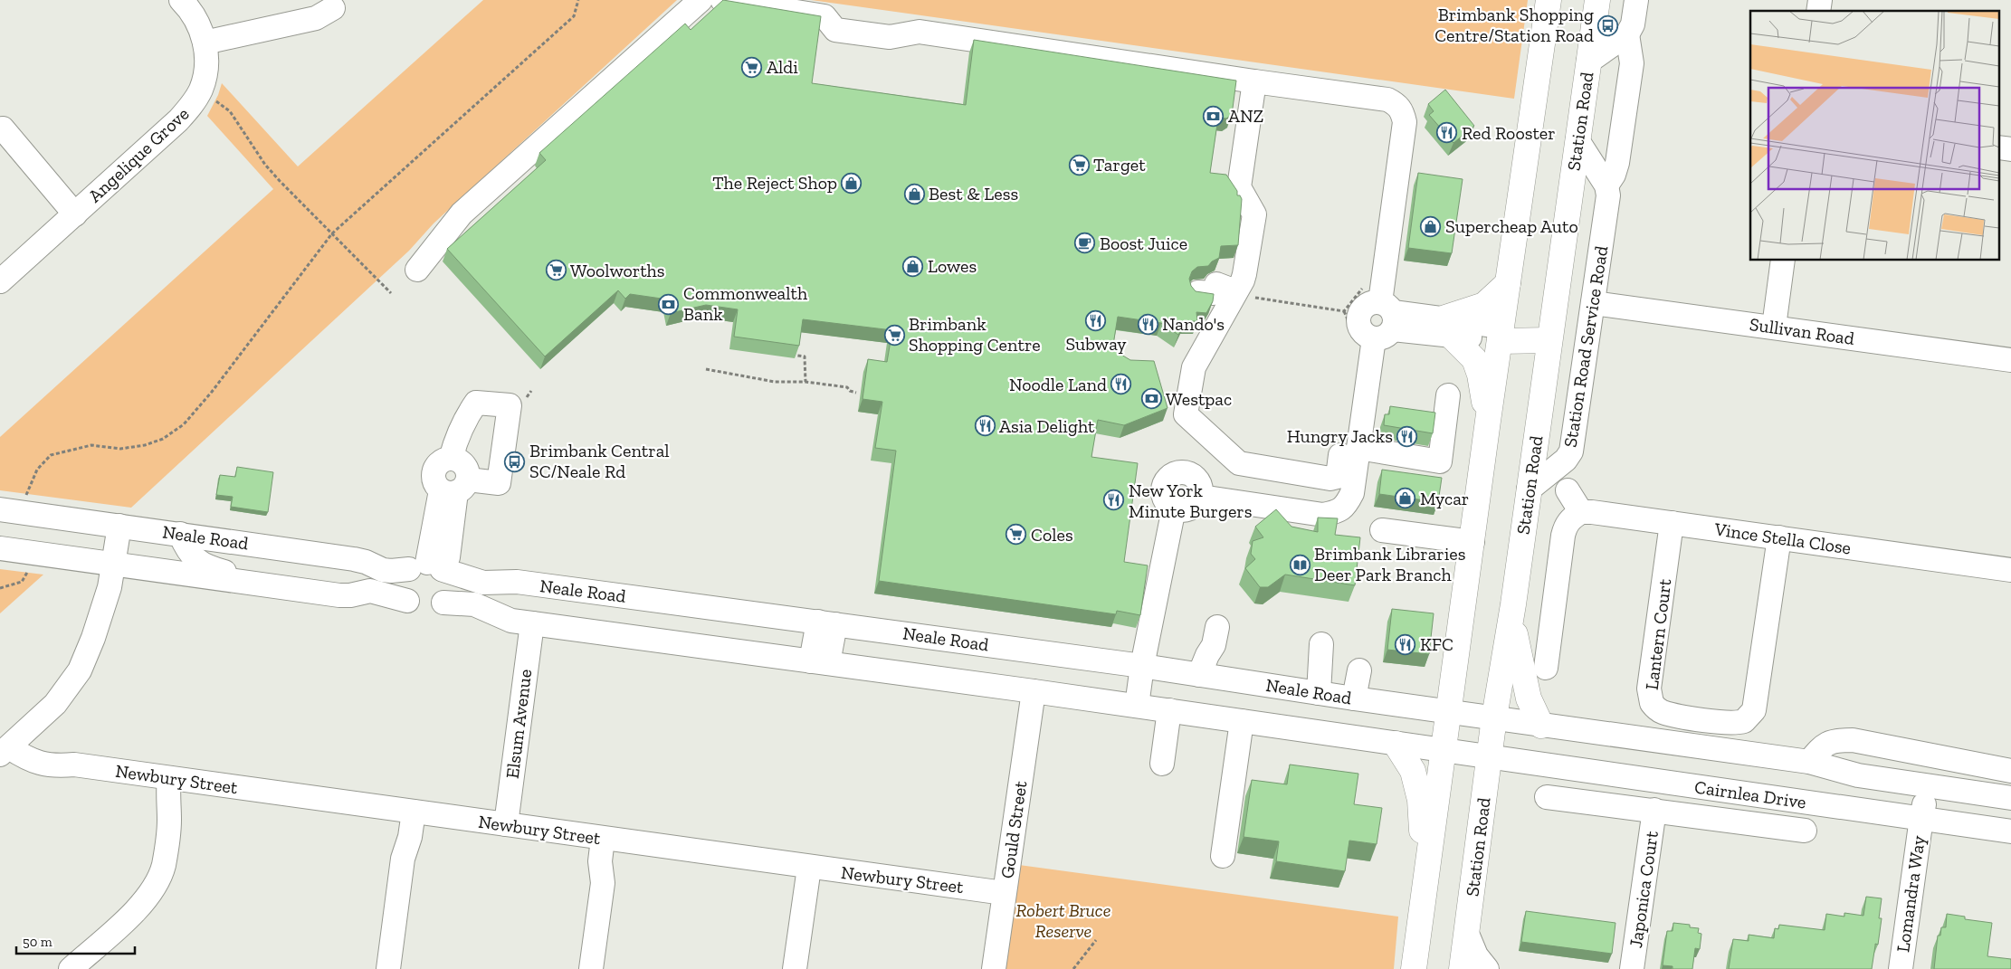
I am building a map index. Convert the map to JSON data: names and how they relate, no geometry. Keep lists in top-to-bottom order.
{
  "streets": {
    "main road": ["Station Road"],
    "street": [
      "Angelique Grove",
      "Sullivan Road",
      "Station Road Service Road",
      "Neale Road",
      "Vince Stella Close",
      "Lantern Court",
      "Elsum Avenue",
      "Newbury Street",
      "Cairnlea Drive",
      "Gould Street",
      "Japonica Court",
      "Lomandra Way"
    ]
  },
  "crossings": [
    ["Station Road", "Station Road Service Road"],
    ["Station Road", "Neale Road"],
    ["Station Road", "Cairnlea Drive"],
    ["Sullivan Road", "Station Road Service Road"],
    ["Vince Stella Close", "Lantern Court"],
    ["Elsum Avenue", "Newbury Street"],
    ["Newbury Street", "Gould Street"],
    ["Cairnlea Drive", "Lomandra Way"]
  ],
  "parks": ["Robert Bruce Reserve"],
  "places": {
    "bus stop": ["Brimbank Shopping Centre/Station Road", "Brimbank Central SC/Neale Rd"],
    "supermarket": [
      "Aldi",
      "Target",
      "Woolworths",
      "Brimbank Shopping Centre",
      "Coles"
    ],
    "bank": ["ANZ", "Commonwealth Bank", "Westpac"],
    "restaurant": [
      "Red Rooster",
      "Subway",
      "Nando's",
      "Noodle Land",
      "Asia Delight",
      "Hungry Jacks",
      "New York Minute Burgers",
      "KFC"
    ],
    "shop": [
      "The Reject Shop",
      "Best & Less",
      "Supercheap Auto",
      "Lowes",
      "Mycar"
    ],
    "cafe": ["Boost Juice"],
    "library": ["Brimbank Libraries Deer Park Branch"]
  },
  "scale_bar": "50 m"
}
